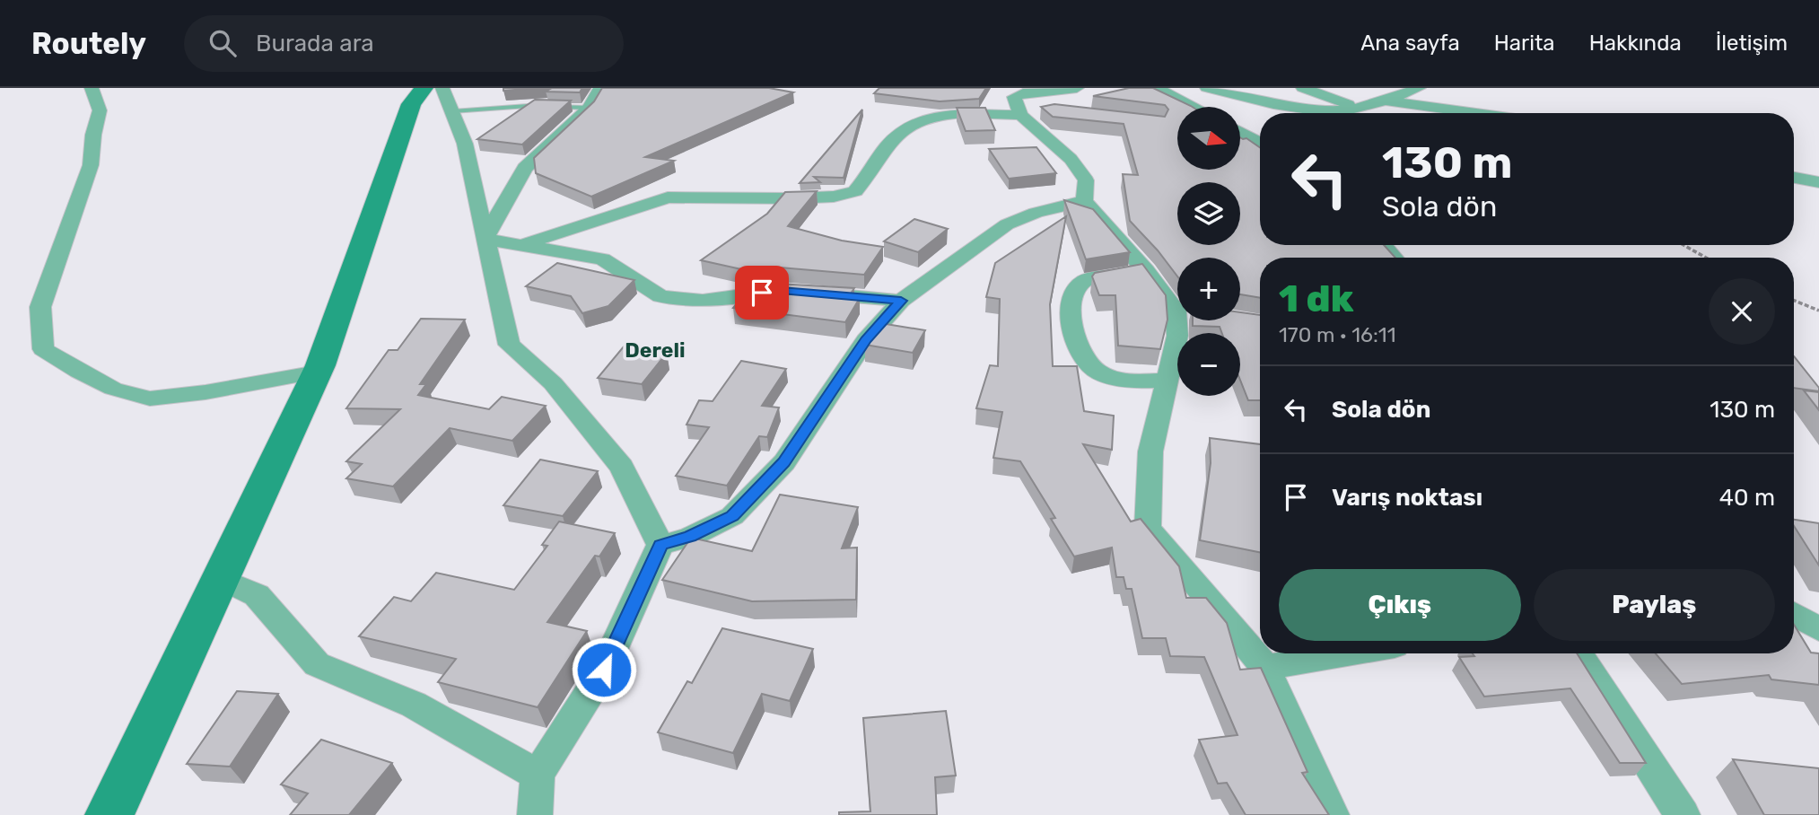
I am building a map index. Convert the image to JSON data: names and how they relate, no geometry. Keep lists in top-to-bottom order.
{
  "districts": ["Dereli"],
  "north": "right",
  "page": {
    "header": "Routely",
    "search": "Burada ara",
    "nav": [
      "Ana sayfa",
      "Harita",
      "Hakkında",
      "İletişim"
    ],
    "map_buttons": ["+", "−"],
    "turn": ["130 m", "Sola dön"],
    "heading": ["1 dk", "170 m · 16:11"],
    "list": [
      {
        "name": "Sola dön",
        "value": "130 m"
      },
      {
        "name": "Varış noktası",
        "value": "40 m"
      }
    ],
    "buttons": ["Çıkış", "Paylaş"]
  }
}
